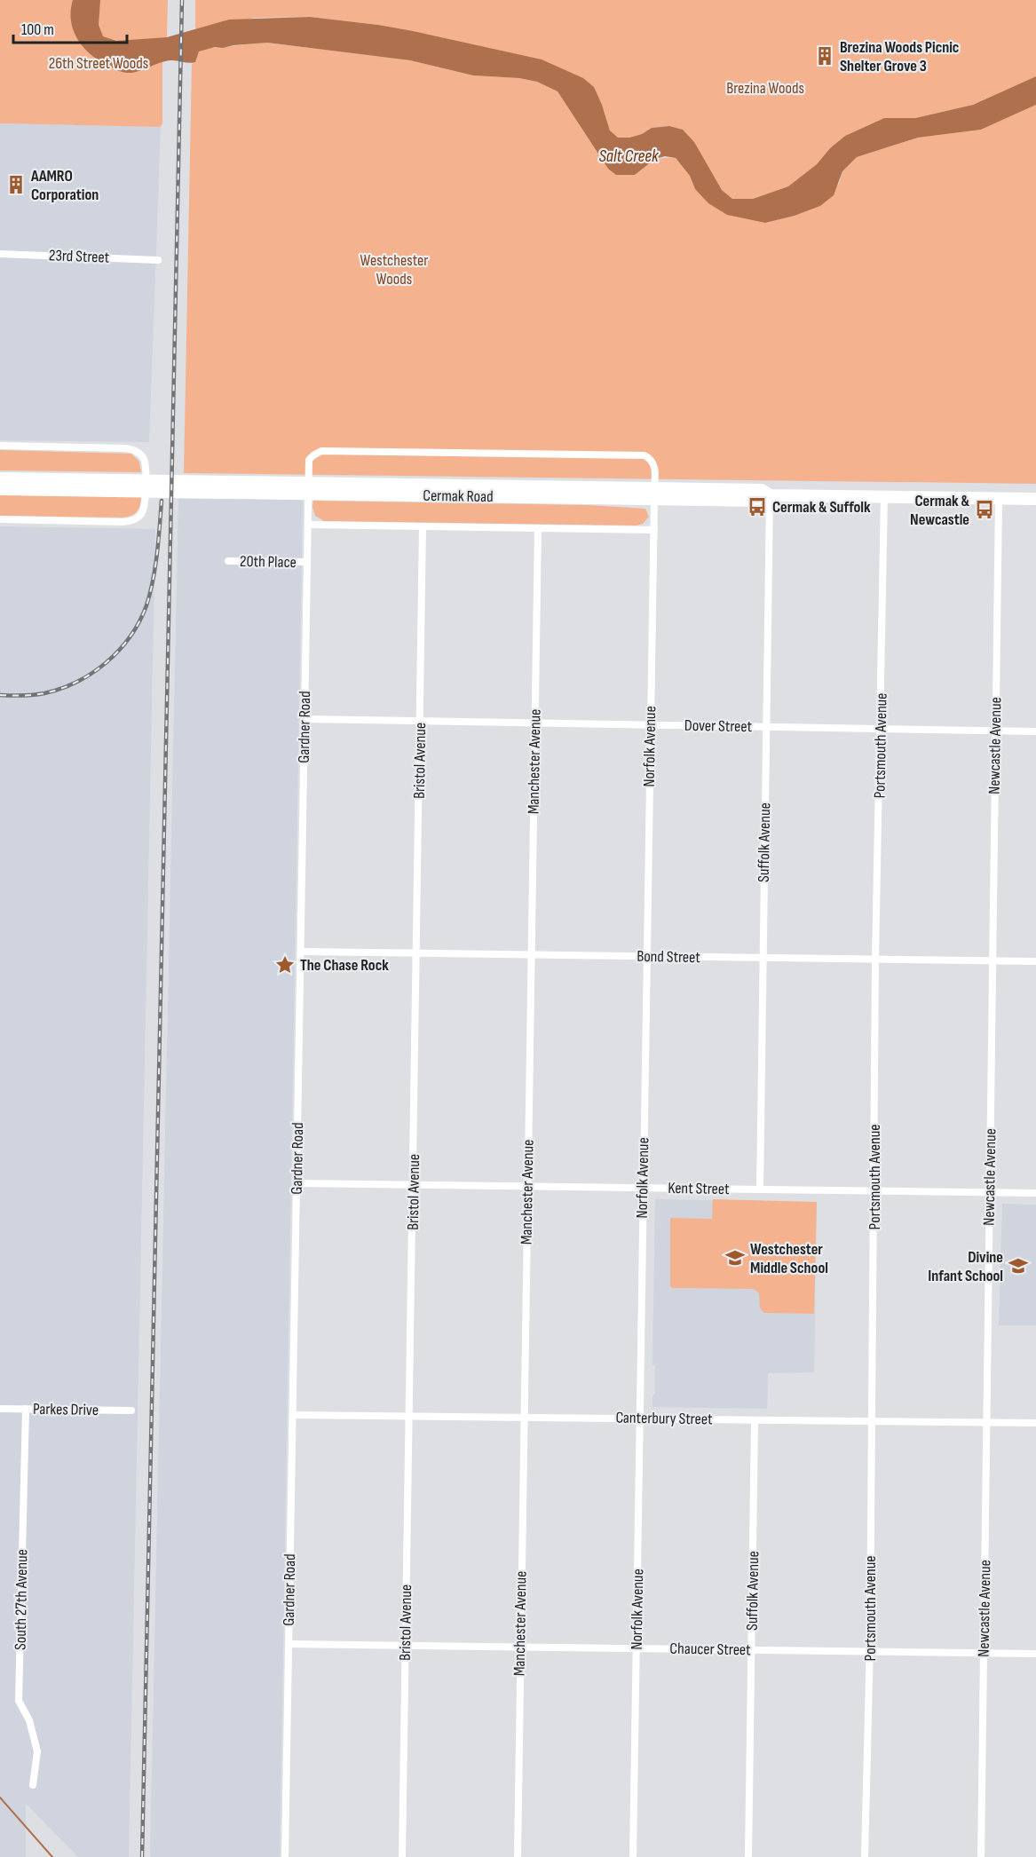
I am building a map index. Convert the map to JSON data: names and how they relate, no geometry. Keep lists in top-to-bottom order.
{
  "streets": {
    "main road": ["Cermak Road"],
    "street": [
      "23rd Street",
      "20th Place",
      "Dover Street",
      "Gardner Road",
      "Portsmouth Avenue",
      "Newcastle Avenue",
      "Norfolk Avenue",
      "Bristol Avenue",
      "Manchester Avenue",
      "Suffolk Avenue",
      "Bond Street",
      "Kent Street",
      "Parkes Drive",
      "Canterbury Street",
      "South 27th Avenue",
      "Chaucer Street"
    ]
  },
  "crossings": [
    ["Cermak Road", "Gardner Road"],
    ["Cermak Road", "Portsmouth Avenue"],
    ["Cermak Road", "Newcastle Avenue"],
    ["Cermak Road", "Norfolk Avenue"],
    ["Cermak Road", "Bristol Avenue"],
    ["Cermak Road", "Manchester Avenue"],
    ["Cermak Road", "Suffolk Avenue"],
    ["20th Place", "Gardner Road"],
    ["Dover Street", "Gardner Road"],
    ["Dover Street", "Portsmouth Avenue"],
    ["Dover Street", "Newcastle Avenue"],
    ["Dover Street", "Norfolk Avenue"],
    ["Dover Street", "Bristol Avenue"],
    ["Dover Street", "Manchester Avenue"],
    ["Dover Street", "Suffolk Avenue"],
    ["Gardner Road", "Norfolk Avenue"],
    ["Gardner Road", "Bond Street"],
    ["Gardner Road", "Kent Street"],
    ["Gardner Road", "Canterbury Street"],
    ["Gardner Road", "Chaucer Street"],
    ["Portsmouth Avenue", "Bond Street"],
    ["Portsmouth Avenue", "Kent Street"],
    ["Portsmouth Avenue", "Canterbury Street"],
    ["Portsmouth Avenue", "Chaucer Street"],
    ["Newcastle Avenue", "Bond Street"],
    ["Newcastle Avenue", "Kent Street"],
    ["Newcastle Avenue", "Canterbury Street"],
    ["Newcastle Avenue", "Chaucer Street"],
    ["Norfolk Avenue", "Bond Street"],
    ["Norfolk Avenue", "Kent Street"],
    ["Norfolk Avenue", "Canterbury Street"],
    ["Norfolk Avenue", "Chaucer Street"],
    ["Bristol Avenue", "Bond Street"],
    ["Bristol Avenue", "Kent Street"],
    ["Bristol Avenue", "Canterbury Street"],
    ["Bristol Avenue", "Chaucer Street"],
    ["Manchester Avenue", "Bond Street"],
    ["Manchester Avenue", "Kent Street"],
    ["Manchester Avenue", "Canterbury Street"],
    ["Manchester Avenue", "Chaucer Street"],
    ["Suffolk Avenue", "Bond Street"],
    ["Suffolk Avenue", "Kent Street"],
    ["Suffolk Avenue", "Canterbury Street"],
    ["Suffolk Avenue", "Chaucer Street"],
    ["Parkes Drive", "South 27th Avenue"]
  ],
  "water": ["Salt Creek"],
  "parks": ["26th Street Woods", "Brezina Woods", "Westchester Woods"],
  "places": {
    "building": ["Brezina Woods Picnic Shelter Grove 3", "AAMRO Corporation"],
    "bus stop": ["Cermak & Suffolk", "Cermak & Newcastle"],
    "place": ["The Chase Rock"],
    "school or university": ["Westchester Middle School", "Divine Infant School"]
  },
  "scale_bar": "100 m"
}
